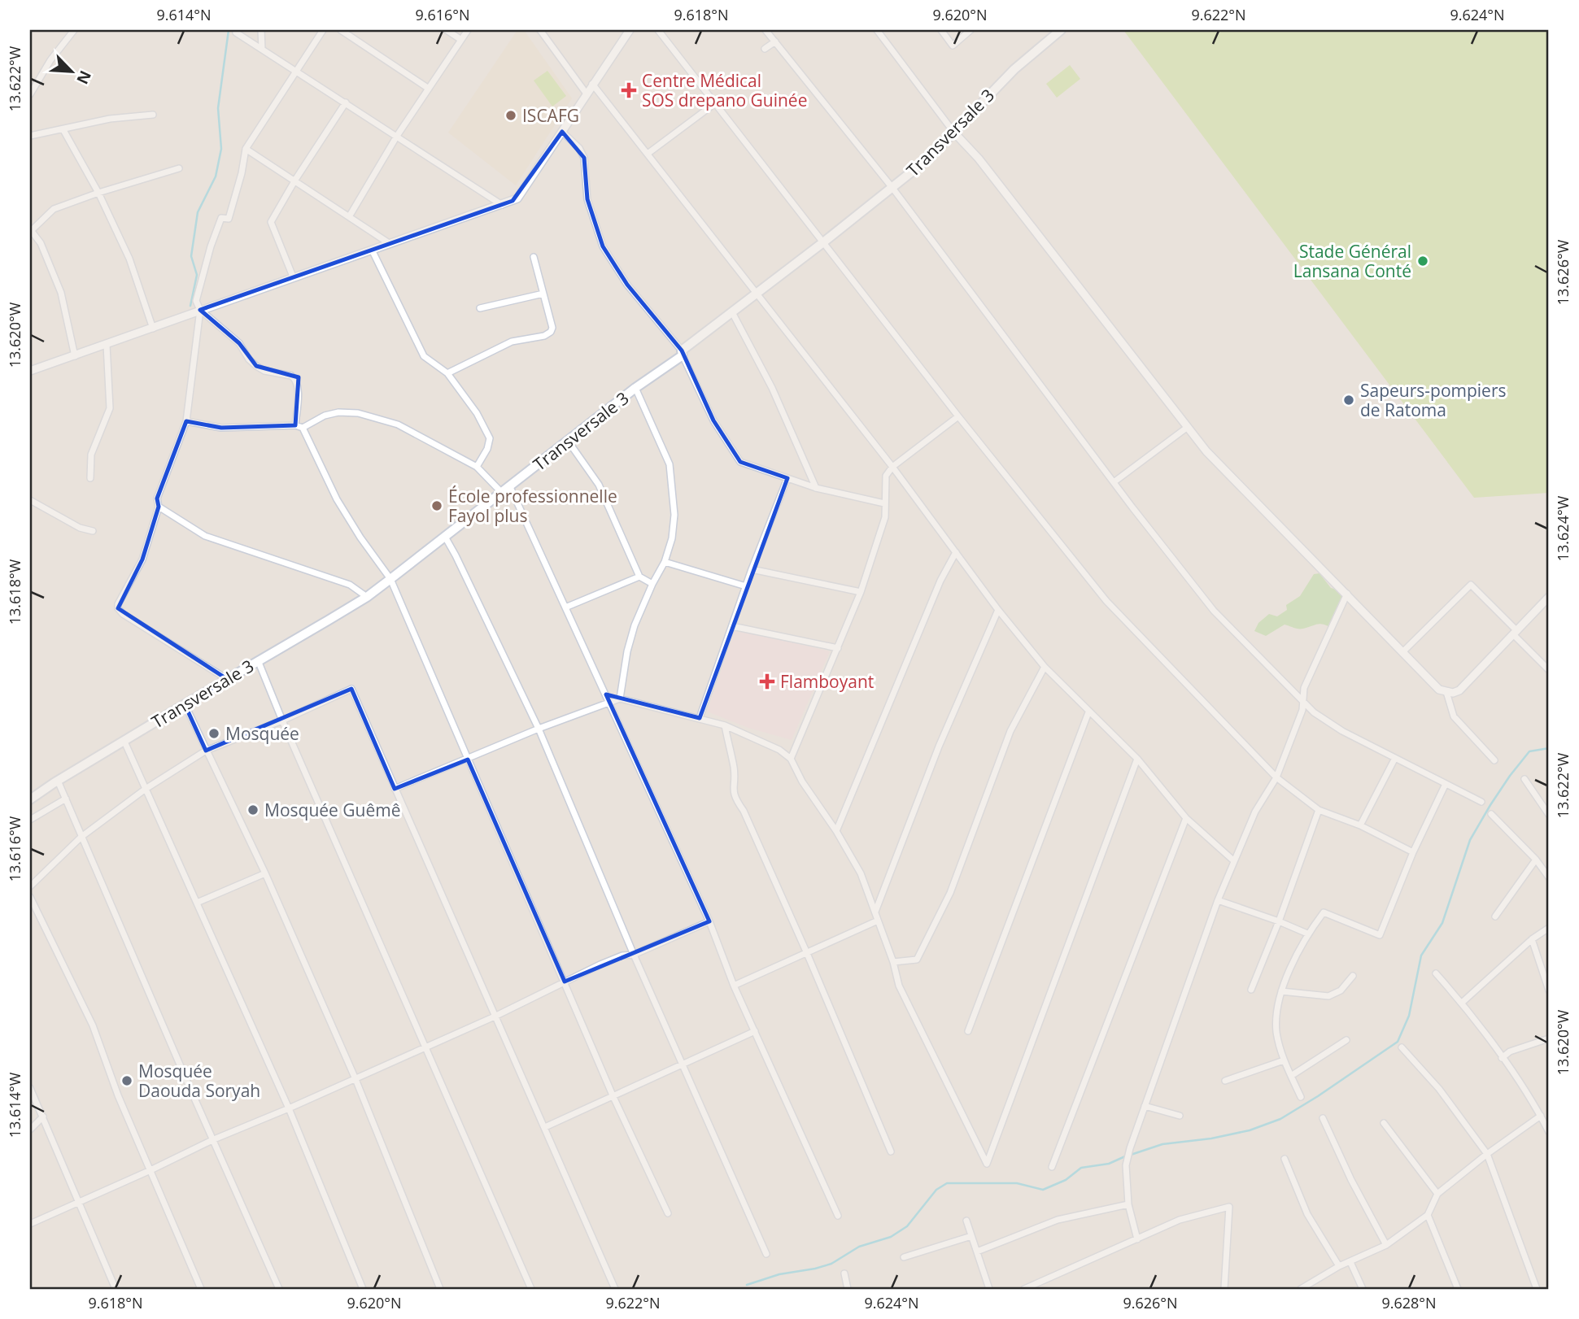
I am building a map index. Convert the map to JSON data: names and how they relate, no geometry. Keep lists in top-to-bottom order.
{
  "streets": {
    "main road": ["Transversale 3"]
  },
  "places": {
    "health": ["Centre Médical SOS drepano Guinée", "Flamboyant"],
    "other": [
      "ISCAFG",
      "Stade Général Lansana Conté",
      "Sapeurs-pompiers de Ratoma",
      "École professionnelle Fayol plus",
      "Mosquée",
      "Mosquée Guêmê",
      "Mosquée Daouda Soryah"
    ]
  },
  "north": "bottom right",
  "coordinates": [
    "9.614°N",
    "9.616°N",
    "9.618°N",
    "9.620°N",
    "9.622°N",
    "9.624°N",
    "13.622°W",
    "13.626°W",
    "13.620°W",
    "13.624°W",
    "13.618°W",
    "13.616°W",
    "13.614°W",
    "9.626°N",
    "9.628°N"
  ]
}
